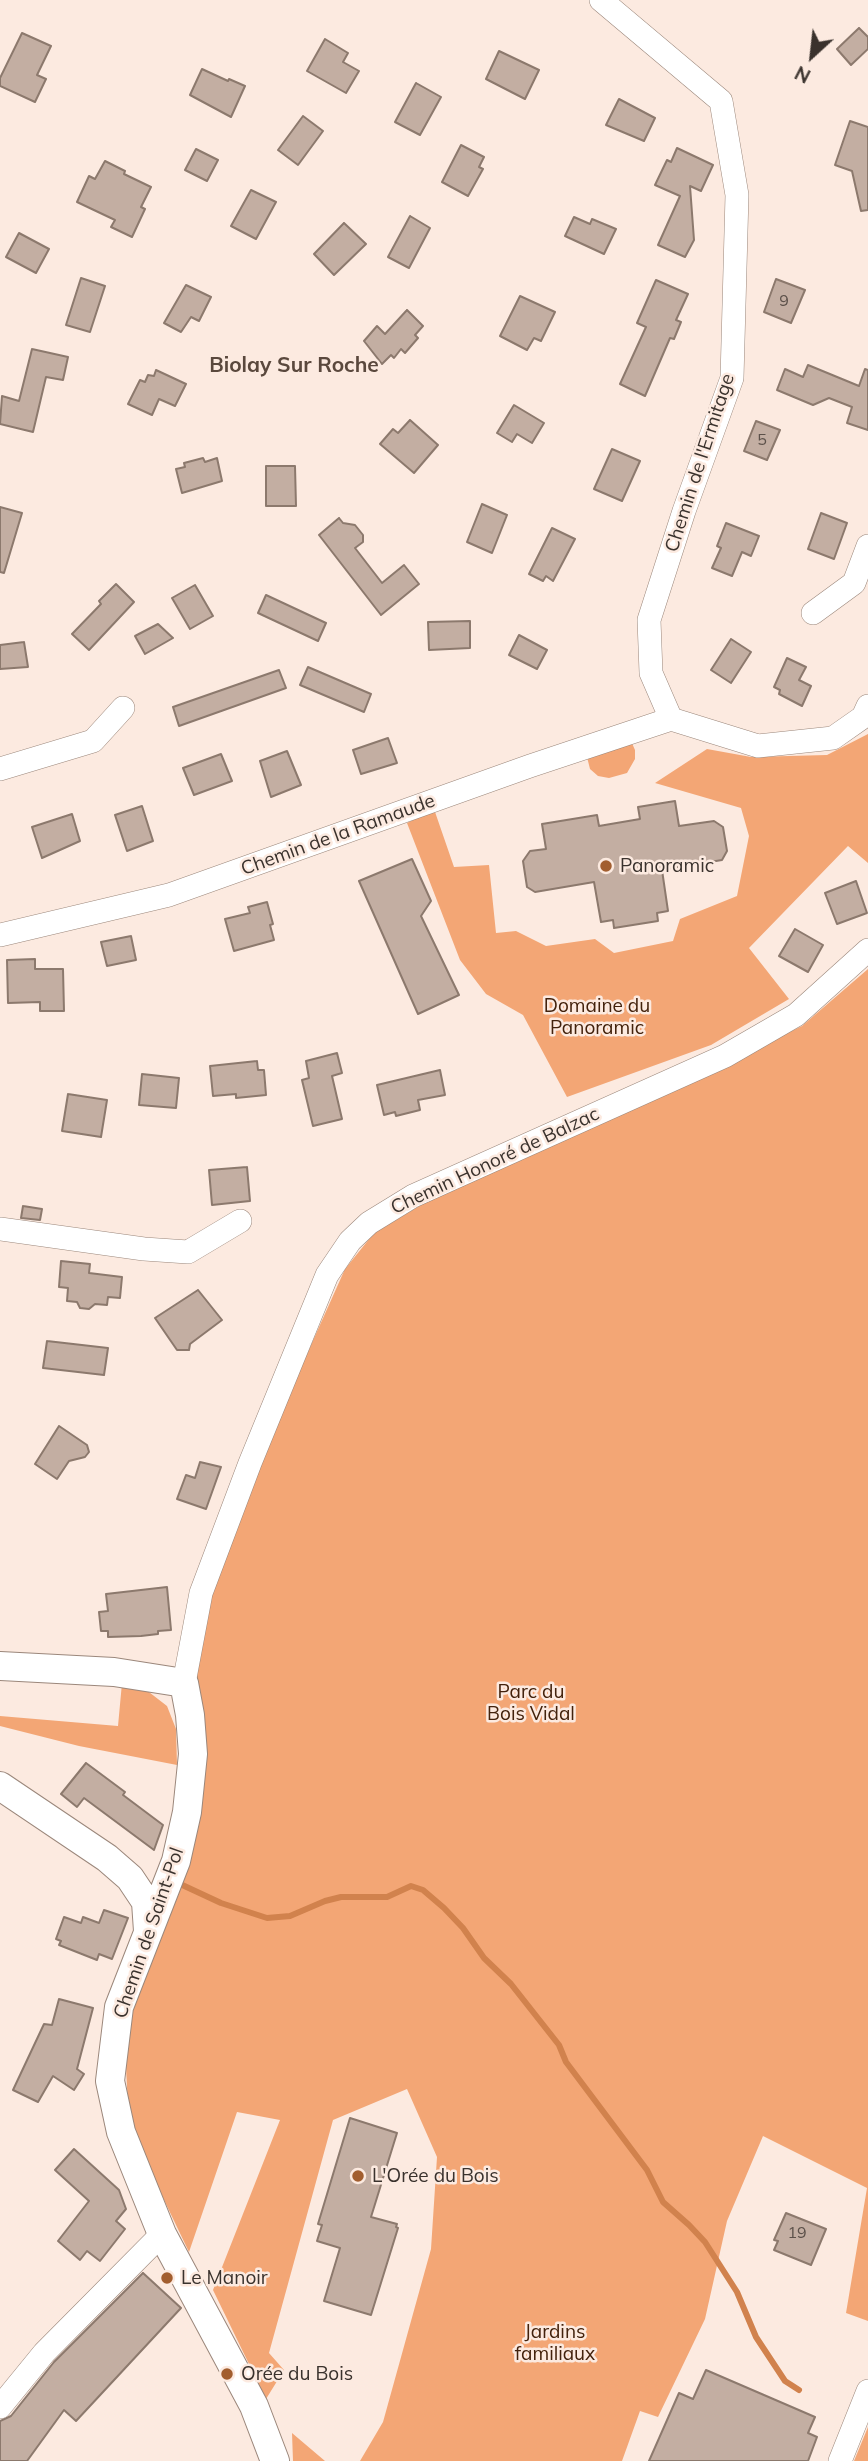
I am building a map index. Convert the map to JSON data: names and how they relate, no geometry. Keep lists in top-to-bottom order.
{
  "streets": {
    "main road": ["Chemin de Saint-Pol"],
    "street": ["Chemin de l'Ermitage", "Chemin de la Ramaude", "Chemin Honoré de Balzac"]
  },
  "crossings": [
    ["Chemin de l'Ermitage", "Chemin de la Ramaude"],
    ["Chemin Honoré de Balzac", "Chemin de Saint-Pol"]
  ],
  "districts": ["Biolay Sur Roche"],
  "parks": ["Domaine du Panoramic", "Parc du Bois Vidal", "Jardins familiaux"],
  "places": [
    "Panoramic",
    "L'Orée du Bois",
    "Le Manoir",
    "Orée du Bois"
  ],
  "house_numbers": ["9", "5", "19"],
  "north": "bottom left"
}
